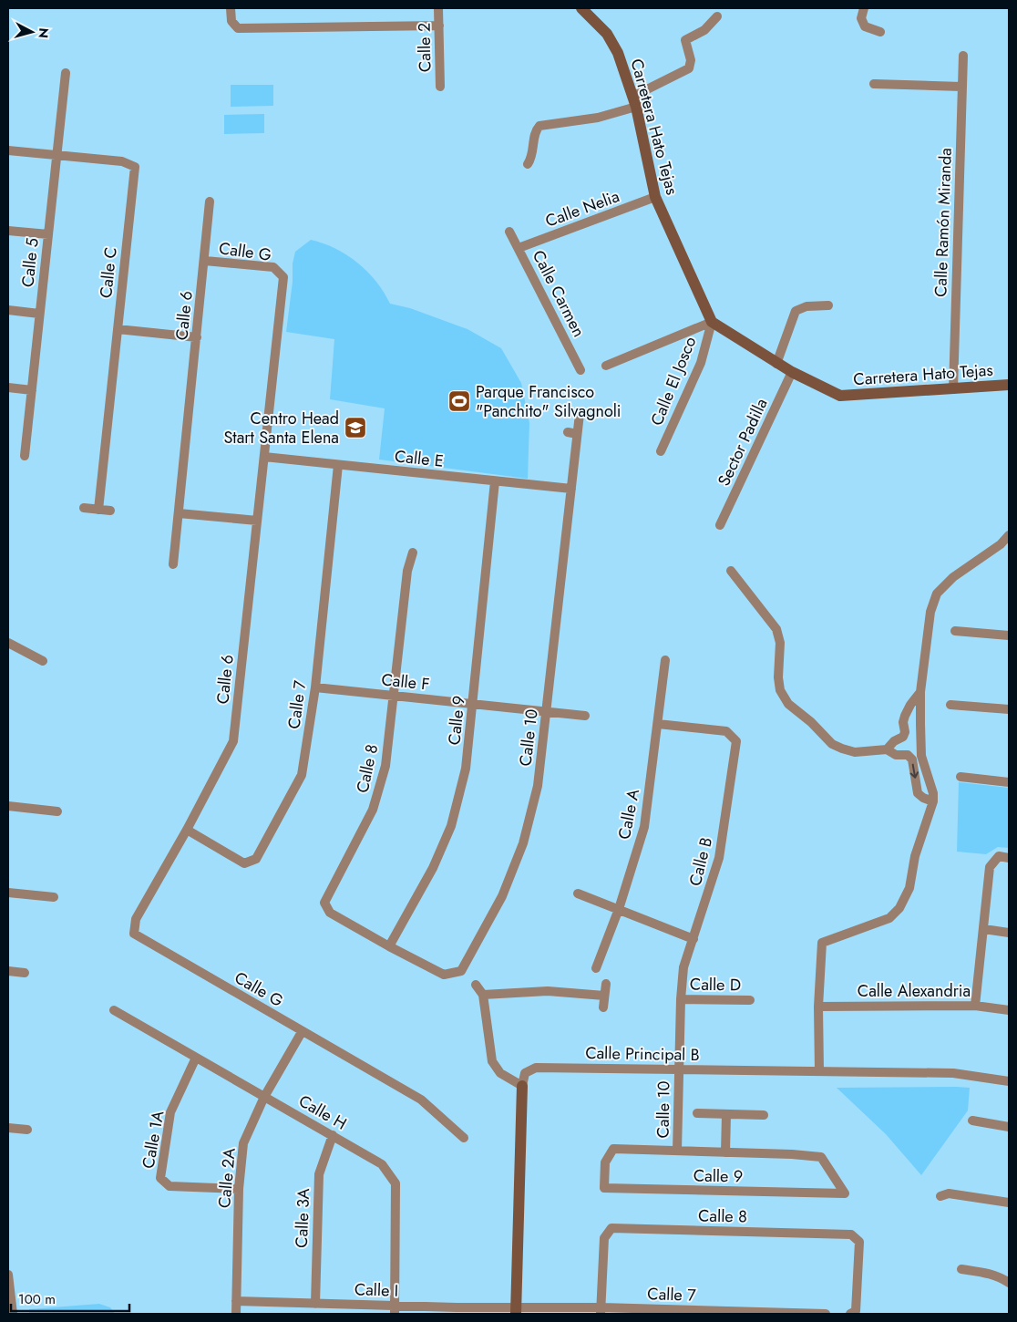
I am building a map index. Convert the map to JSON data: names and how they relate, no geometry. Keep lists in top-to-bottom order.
{
  "streets": {
    "street": [
      "Calle 2",
      "Carretera Hato Tejas",
      "Calle Nelia",
      "Calle Ramón Miranda",
      "Calle G",
      "Calle 5",
      "Calle C",
      "Calle Carmen",
      "Calle 6",
      "Calle El Josco",
      "Sector Padilla",
      "Calle E",
      "Calle F",
      "Calle 7",
      "Calle 9",
      "Calle 10",
      "Calle 8",
      "Calle A",
      "Calle B",
      "Calle D",
      "Calle Alexandria",
      "Calle Principal B",
      "Calle H",
      "Calle 1A",
      "Calle 2A",
      "Calle 3A",
      "Calle I"
    ]
  },
  "crossings": [
    ["Carretera Hato Tejas", "Calle Nelia"],
    ["Carretera Hato Tejas", "Calle Ramón Miranda"],
    ["Carretera Hato Tejas", "Calle El Josco"],
    ["Carretera Hato Tejas", "Sector Padilla"],
    ["Calle Nelia", "Calle Carmen"],
    ["Calle G", "Calle 6"],
    ["Calle G", "Calle 7"],
    ["Calle G", "Calle 2A"],
    ["Calle 5", "Calle C"],
    ["Calle 6", "Calle E"],
    ["Calle 6", "Calle 7"],
    ["Calle E", "Calle 7"],
    ["Calle E", "Calle 9"],
    ["Calle E", "Calle 10"],
    ["Calle F", "Calle 7"],
    ["Calle F", "Calle 9"],
    ["Calle F", "Calle 10"],
    ["Calle F", "Calle 8"],
    ["Calle 7", "Calle 8"],
    ["Calle 7", "Calle I"],
    ["Calle 9", "Calle 10"],
    ["Calle 9", "Calle 8"],
    ["Calle 10", "Calle 8"],
    ["Calle 10", "Calle B"],
    ["Calle 10", "Calle Principal B"],
    ["Calle A", "Calle B"],
    ["Calle B", "Calle D"],
    ["Calle B", "Calle Principal B"],
    ["Calle H", "Calle 1A"],
    ["Calle H", "Calle 2A"],
    ["Calle H", "Calle 3A"],
    ["Calle H", "Calle I"],
    ["Calle 1A", "Calle 2A"],
    ["Calle 2A", "Calle I"],
    ["Calle 3A", "Calle I"]
  ],
  "places": {
    "sports": ["Parque Francisco \"Panchito\" Silvagnoli"],
    "school or university": ["Centro Head Start Santa Elena"]
  },
  "scale_bar": "100 m",
  "north": "right"
}
